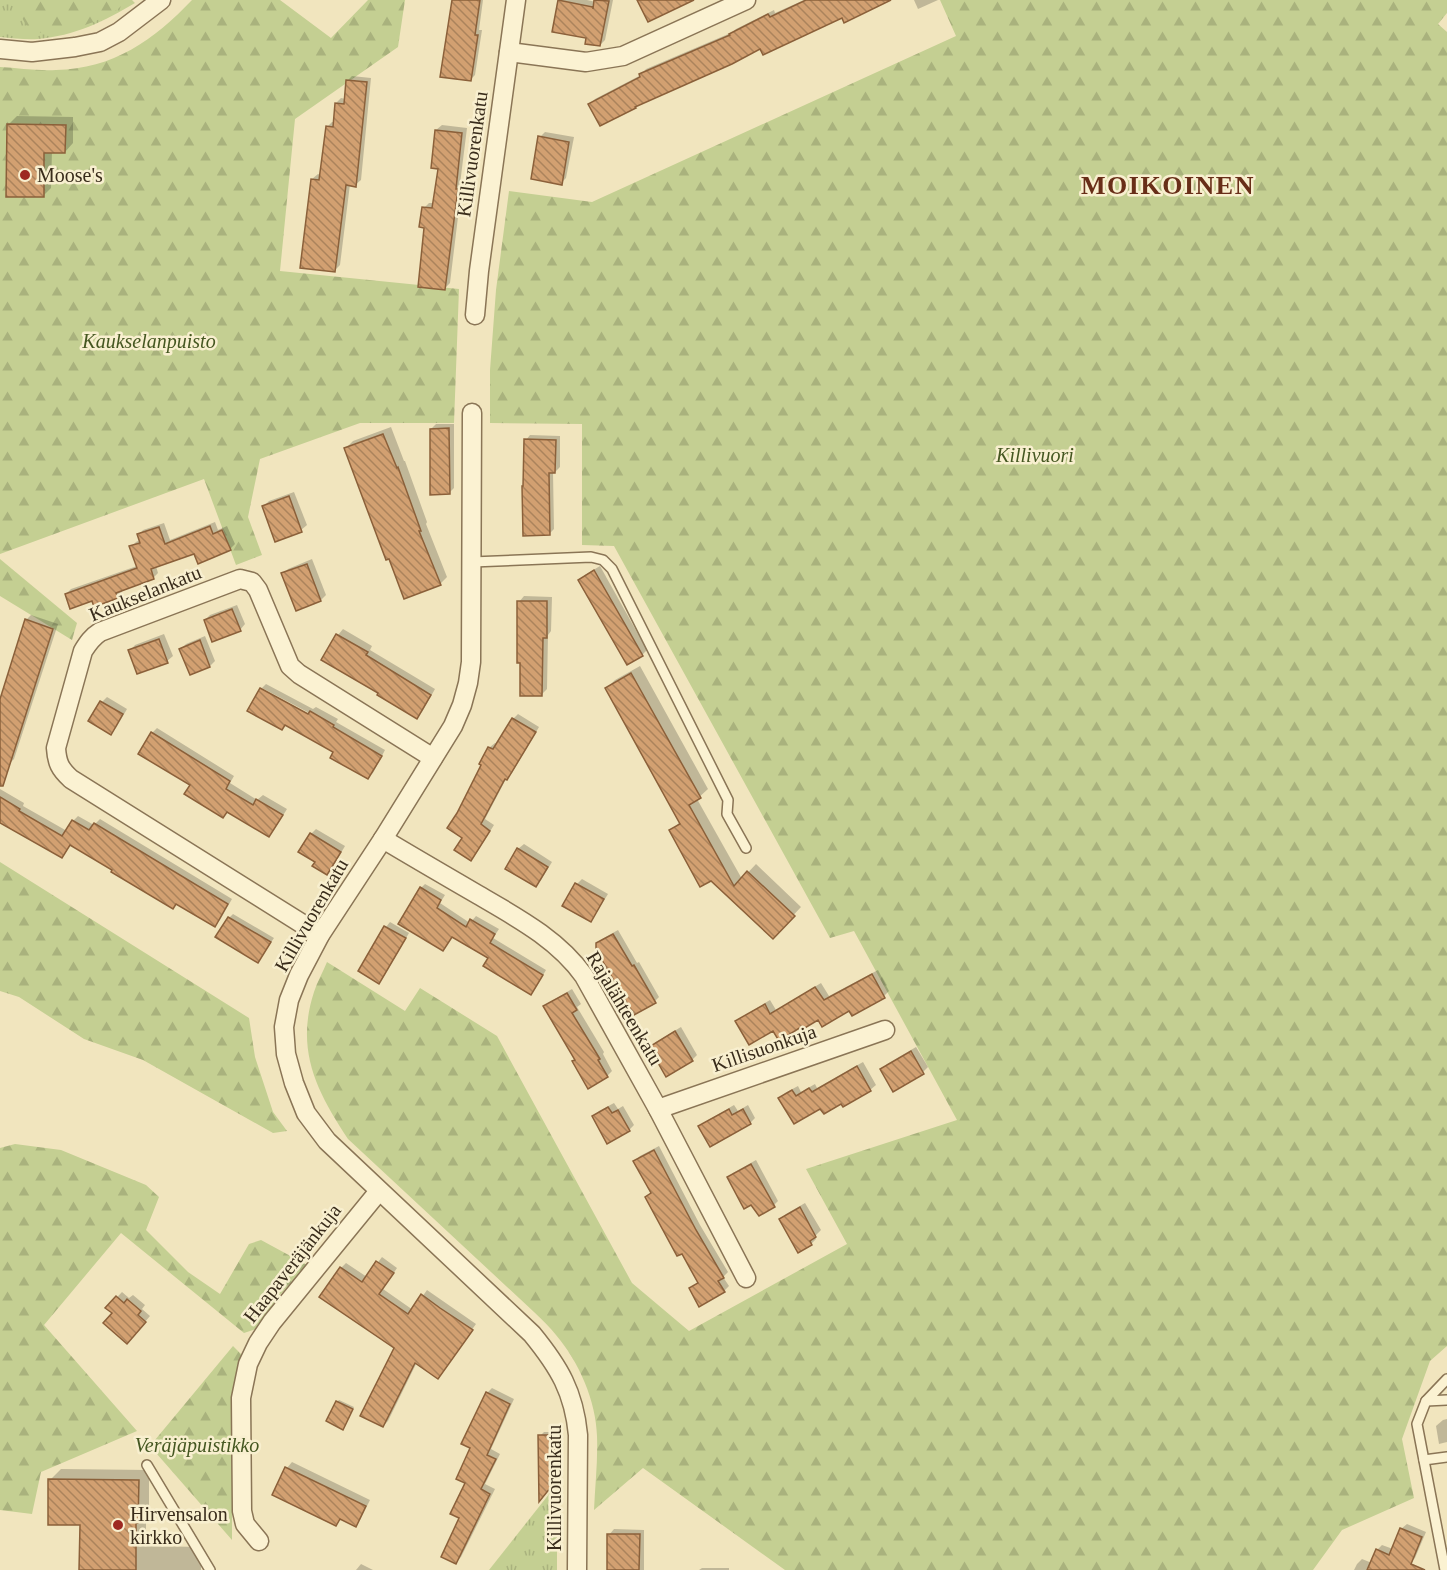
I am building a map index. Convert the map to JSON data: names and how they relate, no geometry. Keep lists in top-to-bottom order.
{
  "streets": {
    "street": [
      "Killivuorenkatu",
      "Kaukselankatu",
      "Rajalähteenkatu",
      "Killisuonkuja",
      "Haapaveräjänkuja"
    ]
  },
  "crossings": [
    ["Killivuorenkatu", "Kaukselankatu"],
    ["Killivuorenkatu", "Rajalähteenkatu"],
    ["Killivuorenkatu", "Haapaveräjänkuja"],
    ["Rajalähteenkatu", "Killisuonkuja"]
  ],
  "districts": ["MOIKOINEN"],
  "parks": ["Kaukselanpuisto", "Killivuori", "Veräjäpuistikko"],
  "places": ["Moose's", "Hirvensalon kirkko"]
}
